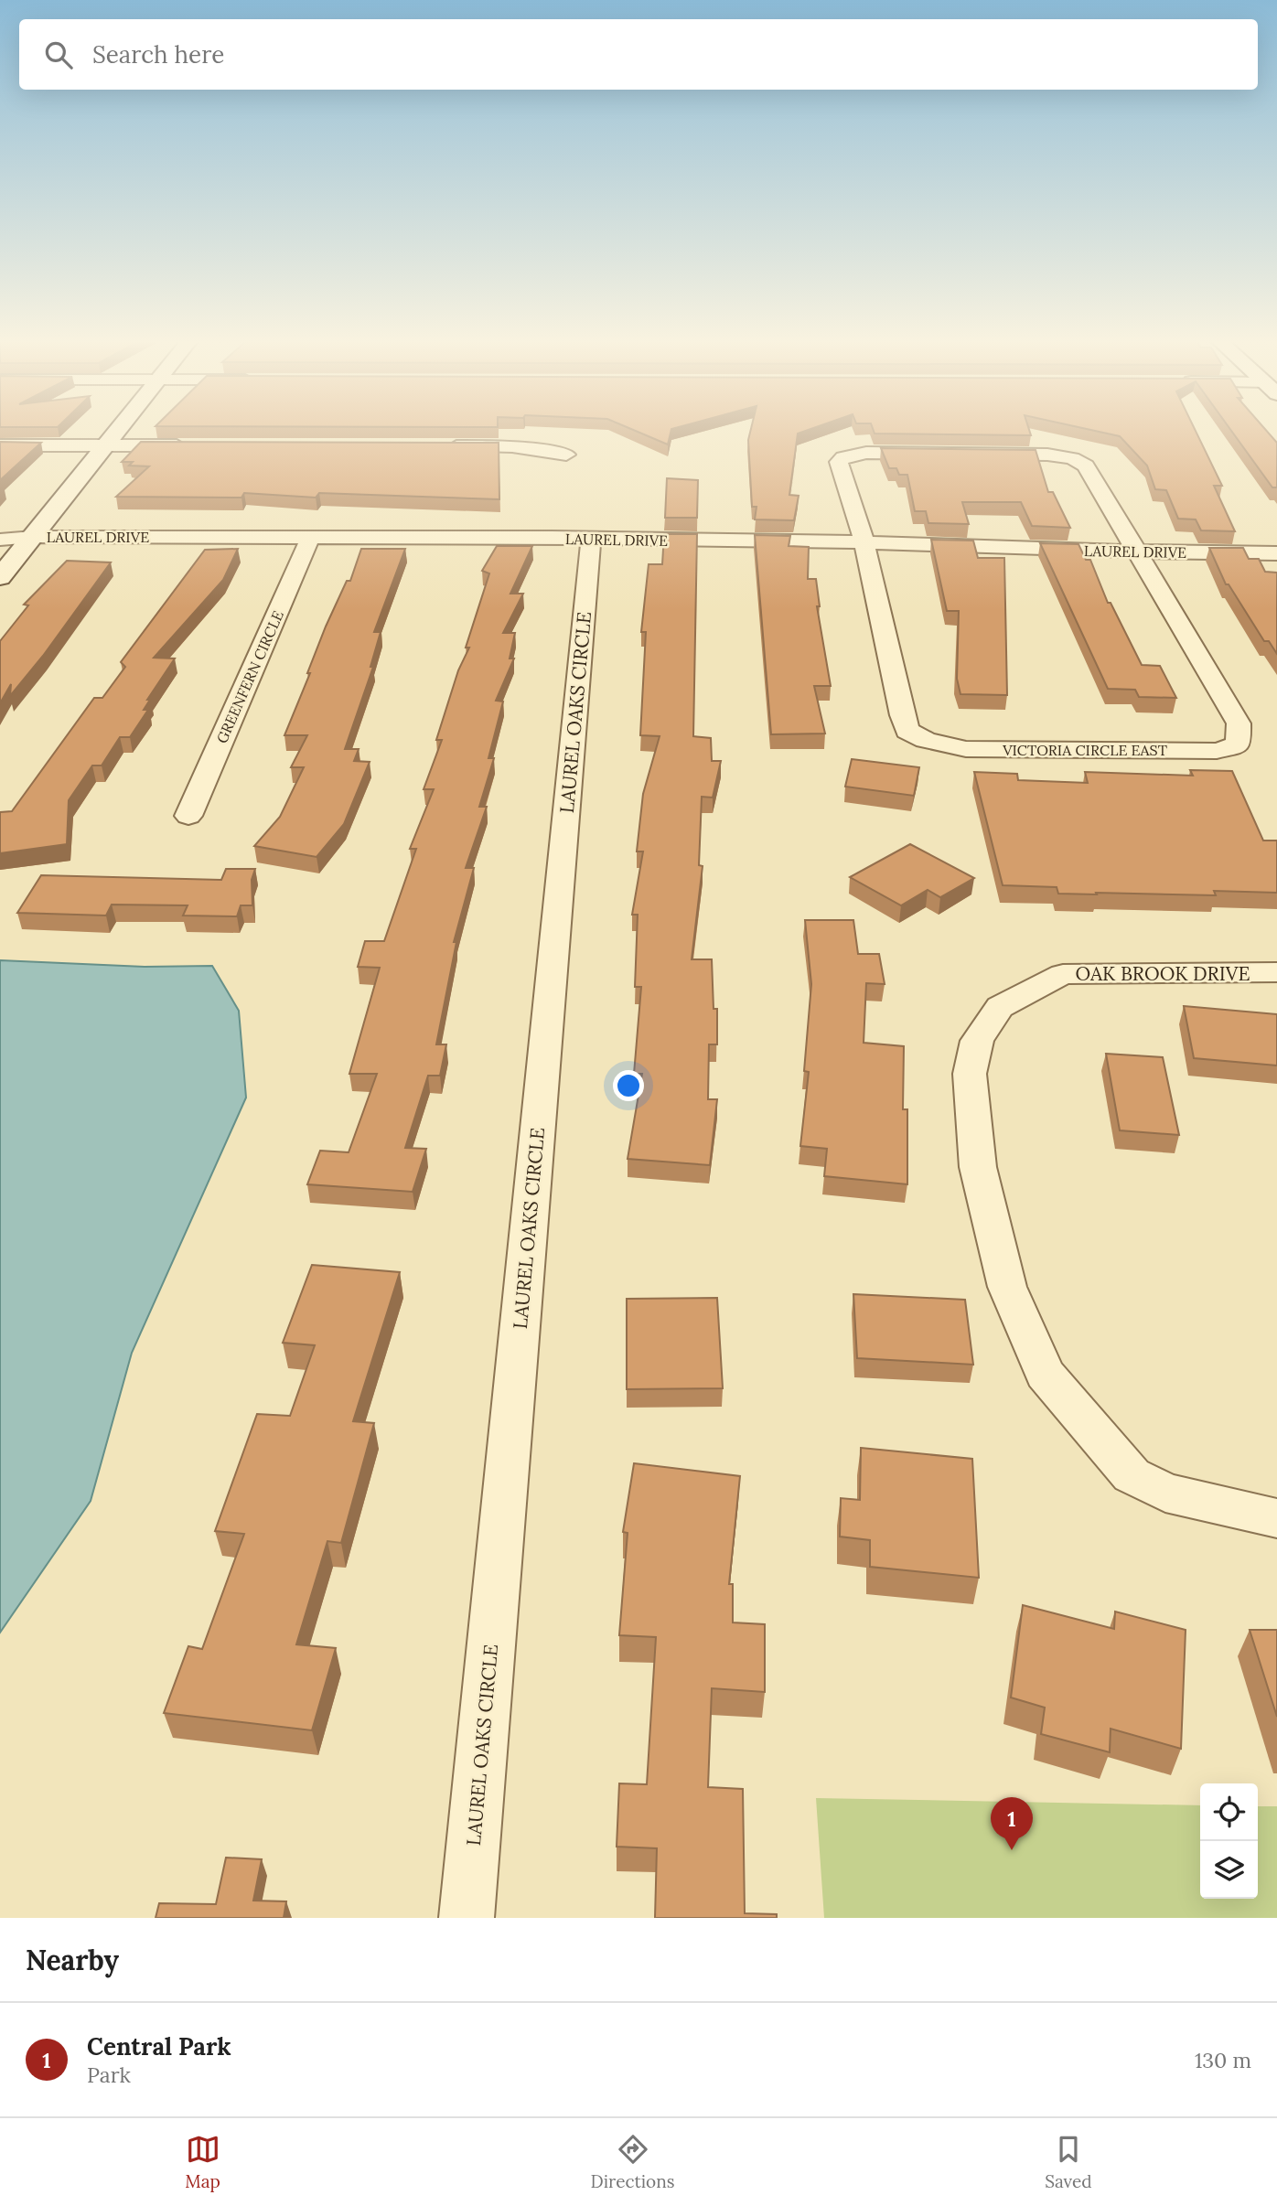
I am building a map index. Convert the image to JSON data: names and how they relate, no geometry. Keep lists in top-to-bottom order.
{
  "streets": {
    "street": [
      "LAUREL DRIVE",
      "GREENFERN CIRCLE",
      "LAUREL OAKS CIRCLE",
      "VICTORIA CIRCLE EAST",
      "OAK BROOK DRIVE"
    ]
  },
  "crossings": [
    ["LAUREL DRIVE", "GREENFERN CIRCLE"],
    ["LAUREL DRIVE", "LAUREL OAKS CIRCLE"],
    ["LAUREL DRIVE", "VICTORIA CIRCLE EAST"]
  ],
  "page": {
    "search": "Search here",
    "pins": "1",
    "heading": "Nearby",
    "list": [
      {
        "mark": "1",
        "name": "Central Park",
        "note": "Park",
        "value": "130 m"
      }
    ],
    "nav": ["Map", "Directions", "Saved"]
  }
}
